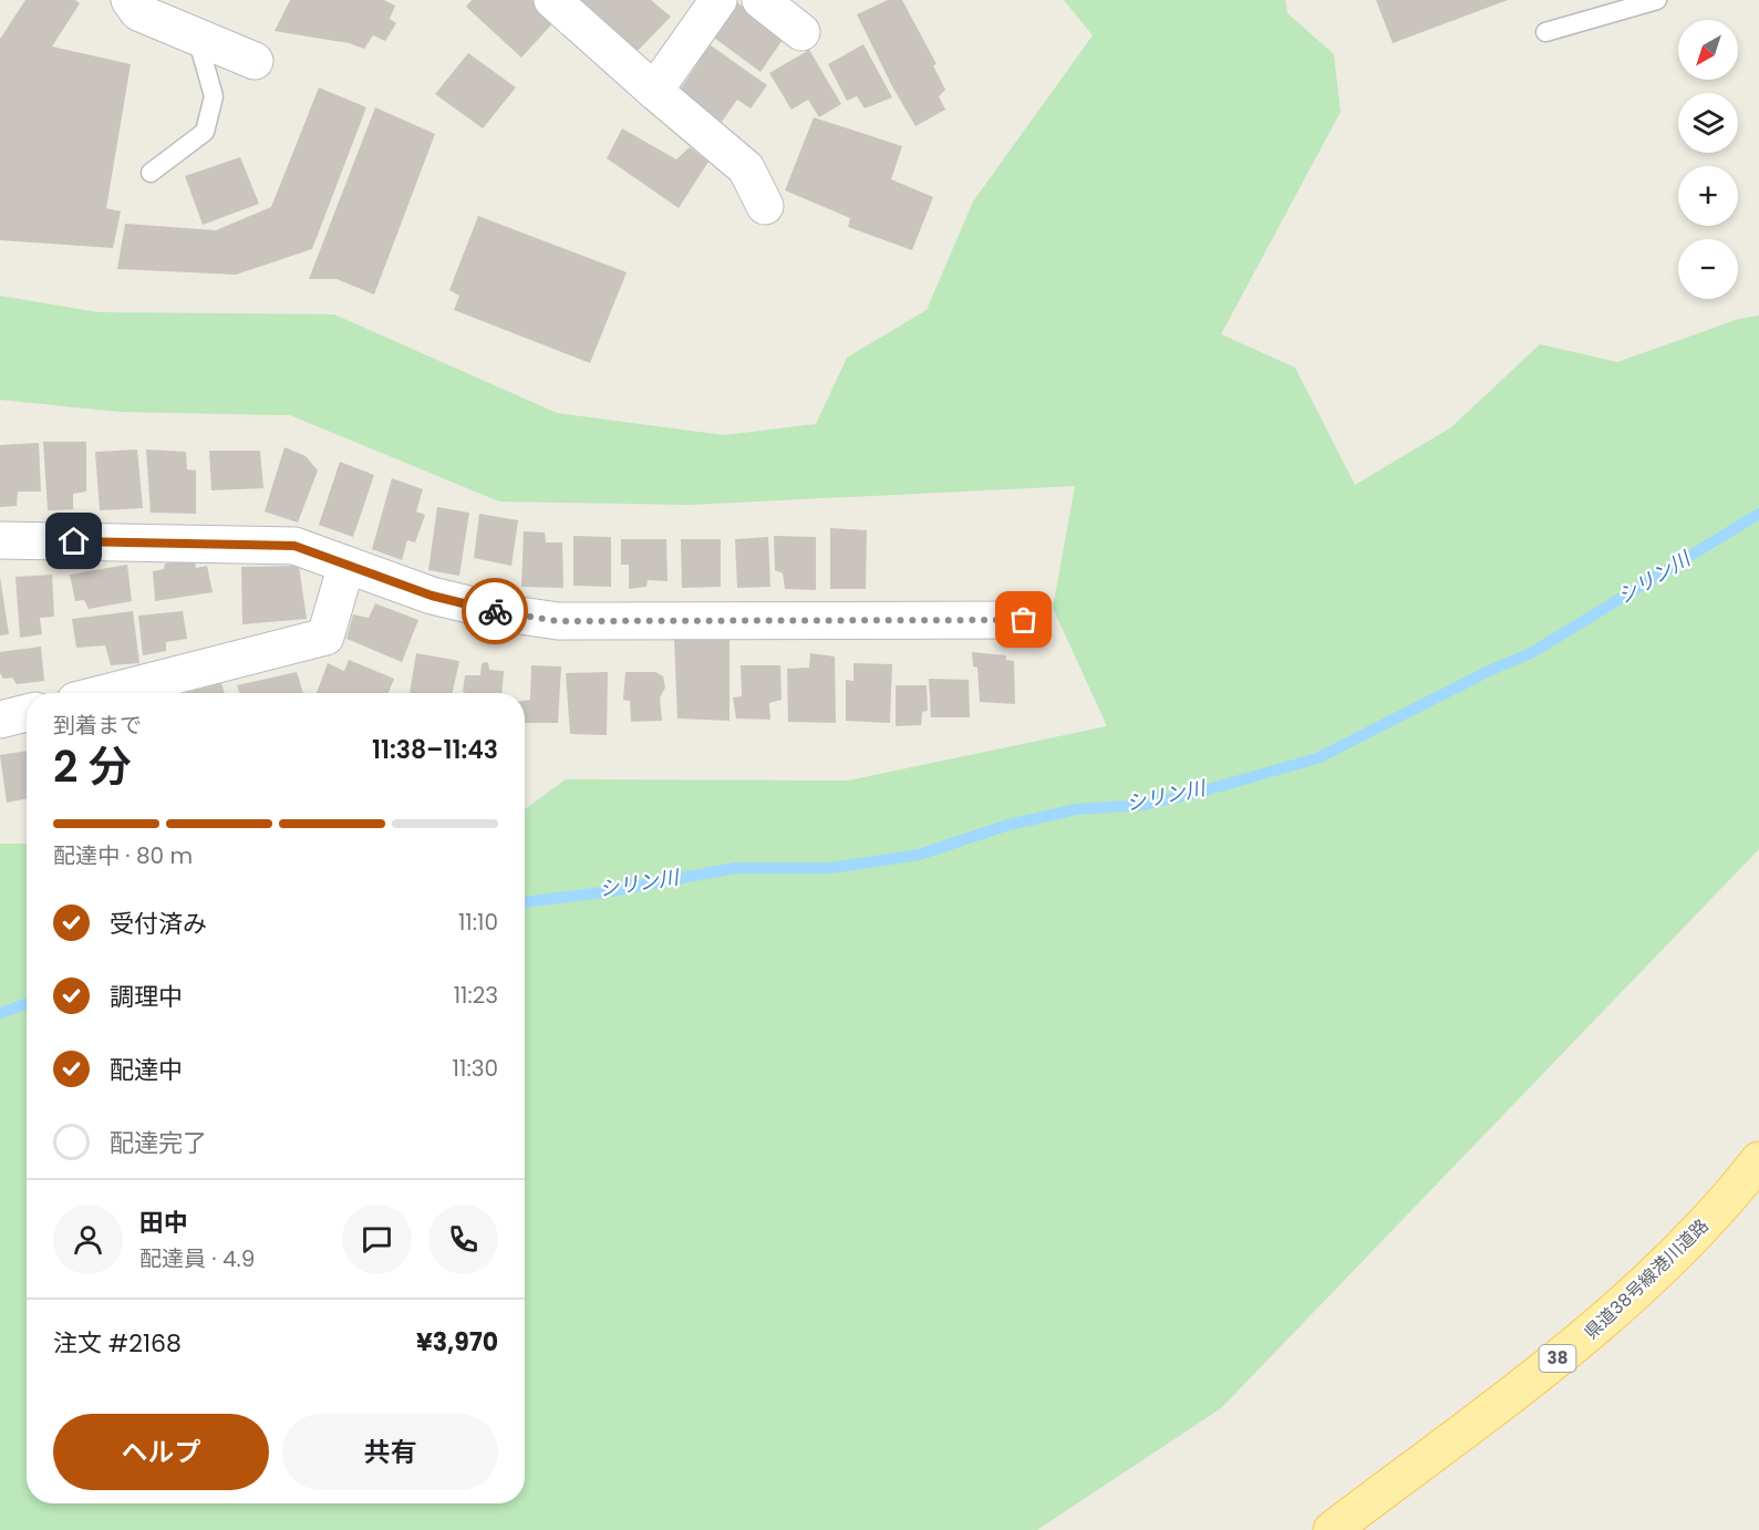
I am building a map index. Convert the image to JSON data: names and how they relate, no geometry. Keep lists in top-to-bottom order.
{
  "streets": {
    "main road": ["県道38号線港川道路", "38"]
  },
  "water": ["シリン川"],
  "north": "bottom left",
  "page": {
    "map_buttons": ["+", "−"],
    "heading": ["2 分", "到着まで", "11:38–11:43"],
    "panel": [
      "田中",
      "配達員 · 4.9",
      "注文 #2168",
      "¥3,970"
    ],
    "bar": "配達中 · 80 m",
    "list": [
      ["受付済み", "11:10"],
      ["調理中", "11:23"],
      ["配達中", "11:30"],
      "配達完了"
    ],
    "buttons": ["ヘルプ", "共有"]
  }
}
